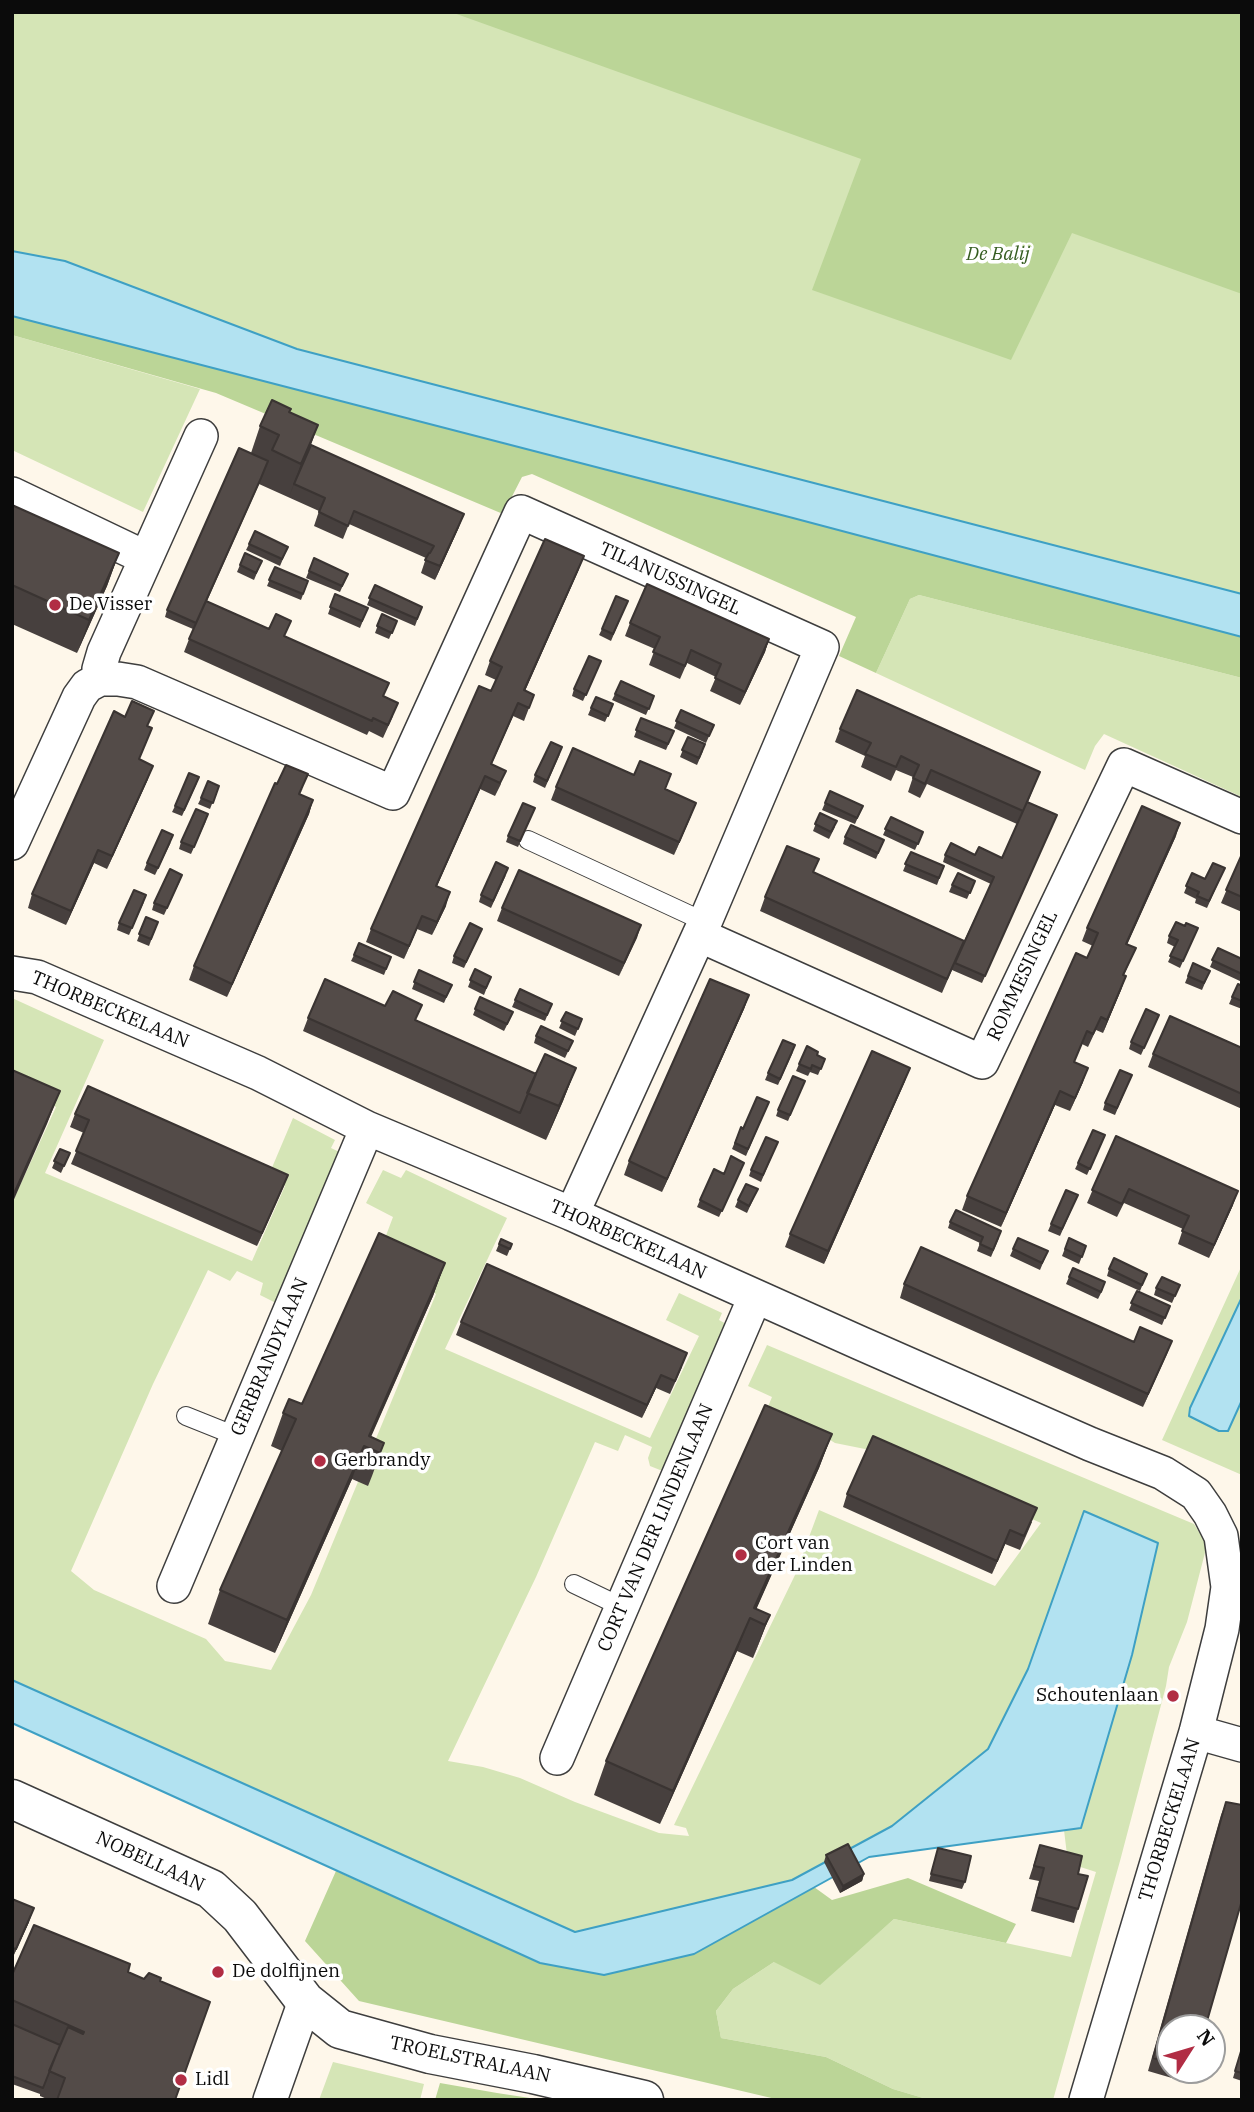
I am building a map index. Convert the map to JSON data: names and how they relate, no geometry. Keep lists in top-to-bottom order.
{
  "streets": {
    "street": [
      "TILANUSSINGEL",
      "ROMMESINGEL",
      "THORBECKELAAN",
      "GERBRANDYLAAN",
      "CORT VAN DER LINDENLAAN",
      "NOBELLAAN",
      "TROELSTRALAAN"
    ]
  },
  "crossings": [
    ["TILANUSSINGEL", "ROMMESINGEL"],
    ["TILANUSSINGEL", "THORBECKELAAN"],
    ["THORBECKELAAN", "GERBRANDYLAAN"],
    ["THORBECKELAAN", "CORT VAN DER LINDENLAAN"],
    ["NOBELLAAN", "TROELSTRALAAN"]
  ],
  "parks": ["De Balij"],
  "places": [
    "De Visser",
    "Gerbrandy",
    "Cort van der Linden",
    "Schoutenlaan",
    "De dolfijnen",
    "Lidl"
  ],
  "north": "top right"
}
